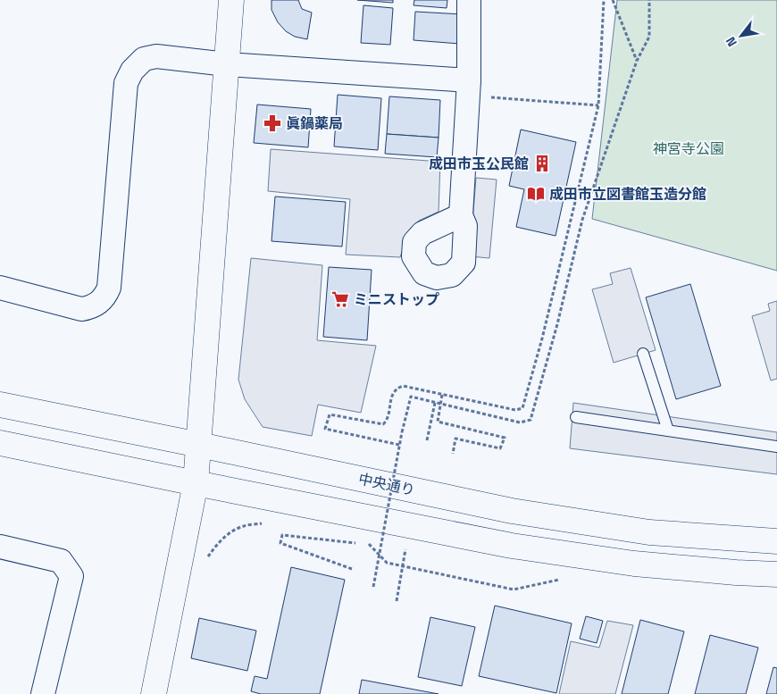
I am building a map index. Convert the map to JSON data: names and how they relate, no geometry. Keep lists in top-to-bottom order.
{
  "streets": {
    "street": ["中央通り"]
  },
  "parks": ["神宮寺公園"],
  "places": {
    "pharmacy": ["眞鍋薬局"],
    "building": ["成田市玉公民館"],
    "library": ["成田市立図書館玉造分館"],
    "supermarket": ["ミニストップ"]
  },
  "north": "bottom left"
}
